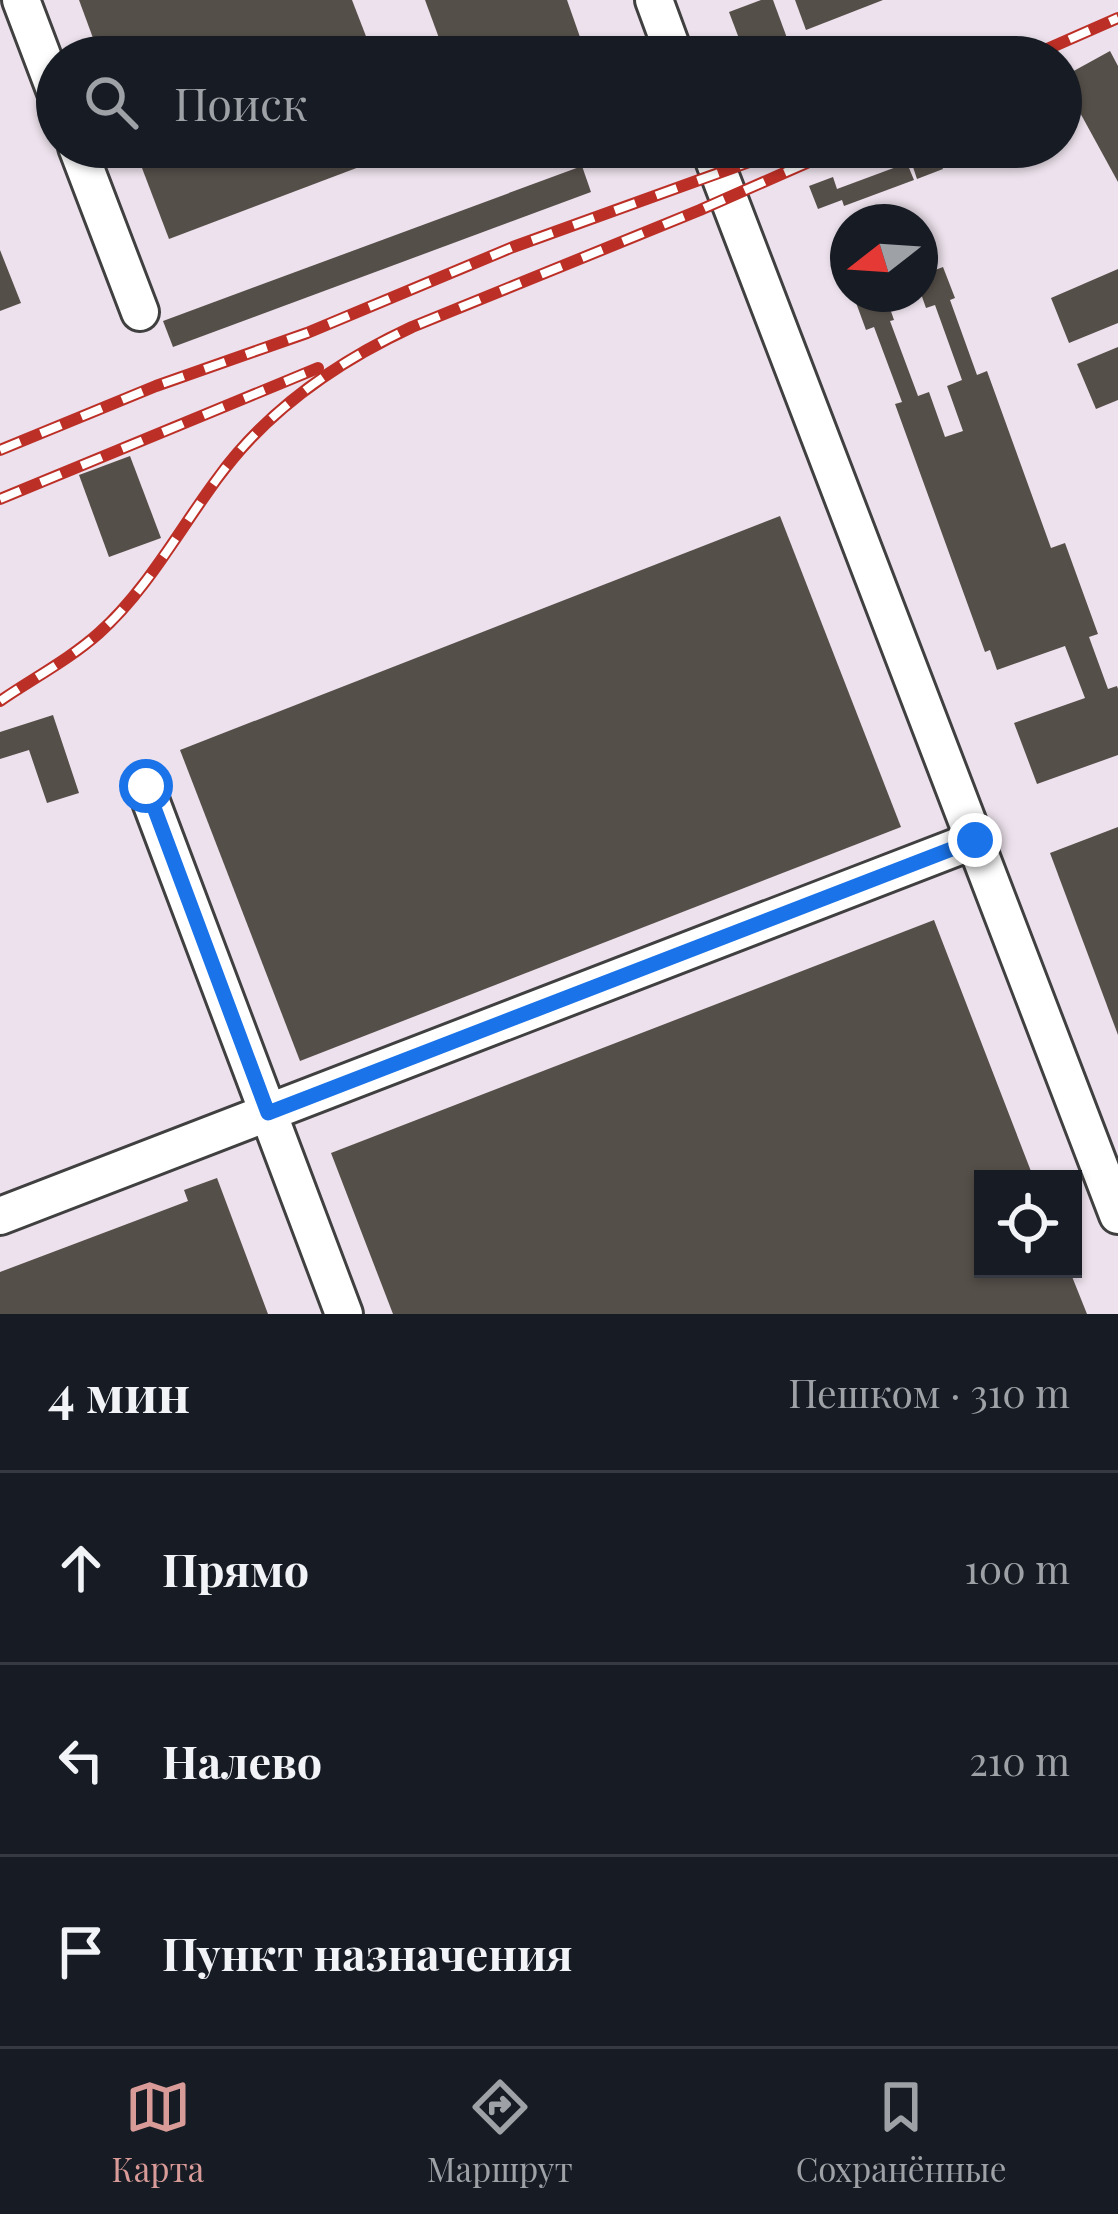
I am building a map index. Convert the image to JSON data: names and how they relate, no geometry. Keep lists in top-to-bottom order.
{
  "north": "left",
  "page": {
    "search": "Поиск",
    "heading": ["4 мин", "Пешком · 310 m"],
    "list": [
      ["Прямо", "100 m"],
      ["Налево", "210 m"],
      "Пункт назначения"
    ],
    "nav": ["Карта", "Маршрут", "Сохранённые"]
  }
}
